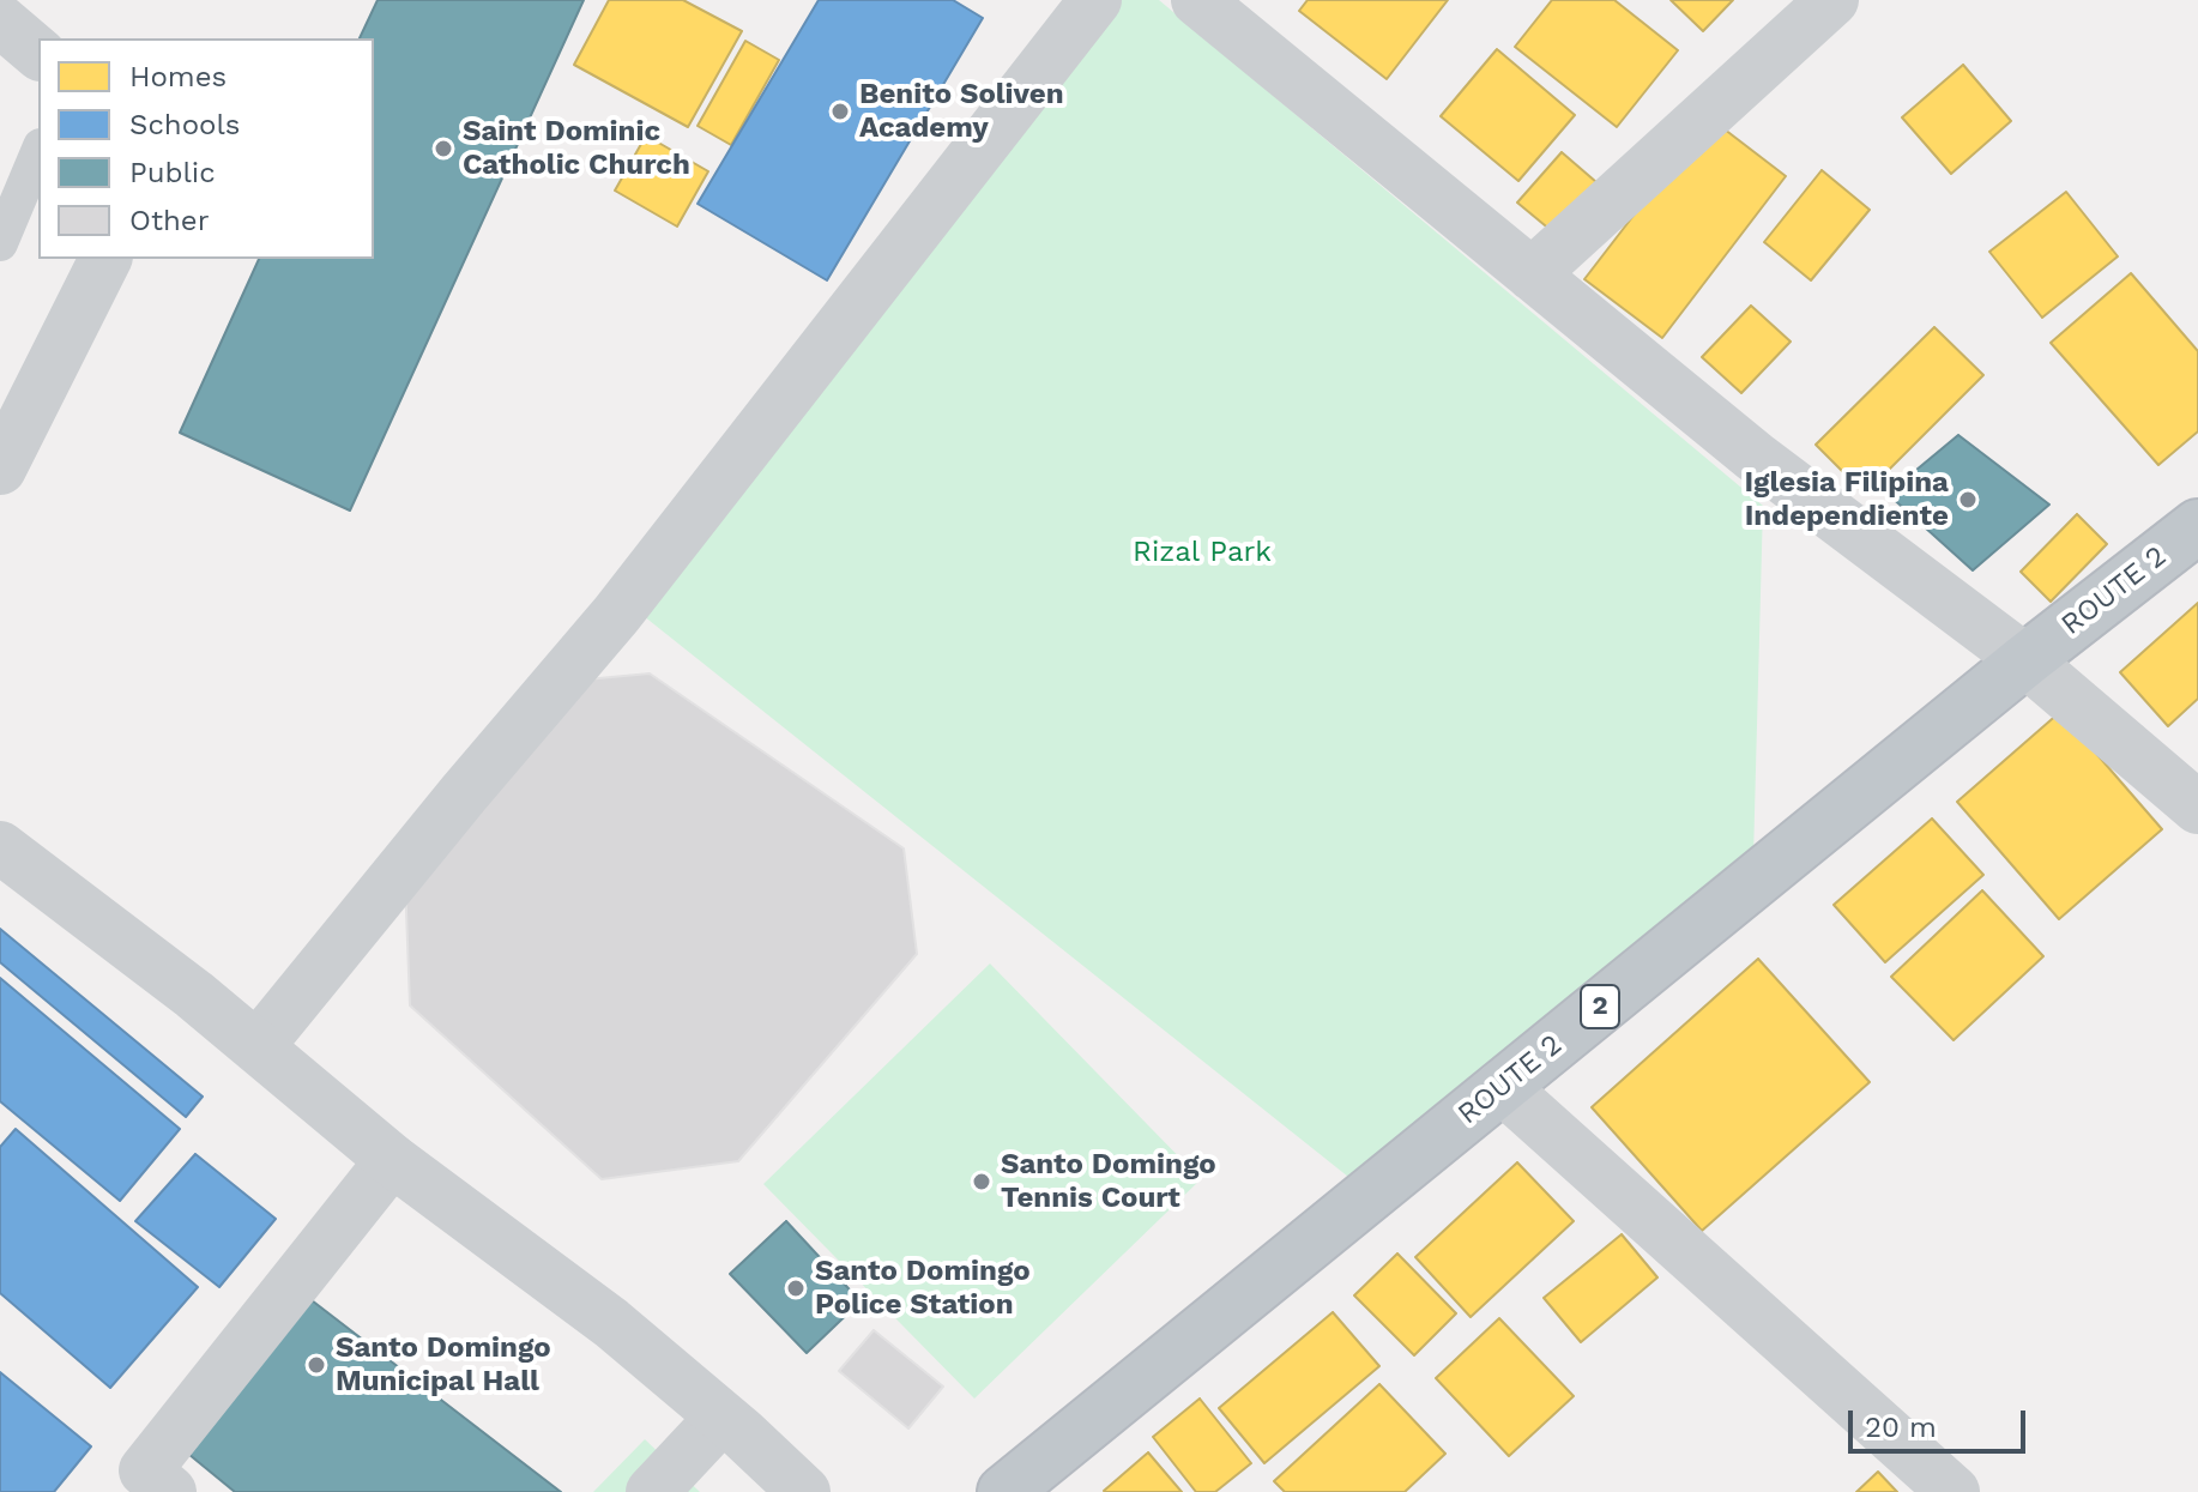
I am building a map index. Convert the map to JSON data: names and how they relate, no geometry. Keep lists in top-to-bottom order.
{
  "streets": {
    "highway": ["ROUTE 2", "2"]
  },
  "parks": ["Rizal Park"],
  "places": [
    "Benito Soliven Academy",
    "Saint Dominic Catholic Church",
    "Iglesia Filipina Independiente",
    "Santo Domingo Tennis Court",
    "Santo Domingo Police Station",
    "Santo Domingo Municipal Hall"
  ],
  "legend": [
    "Homes",
    "Schools",
    "Public",
    "Other"
  ],
  "scale_bar": "20 m"
}
